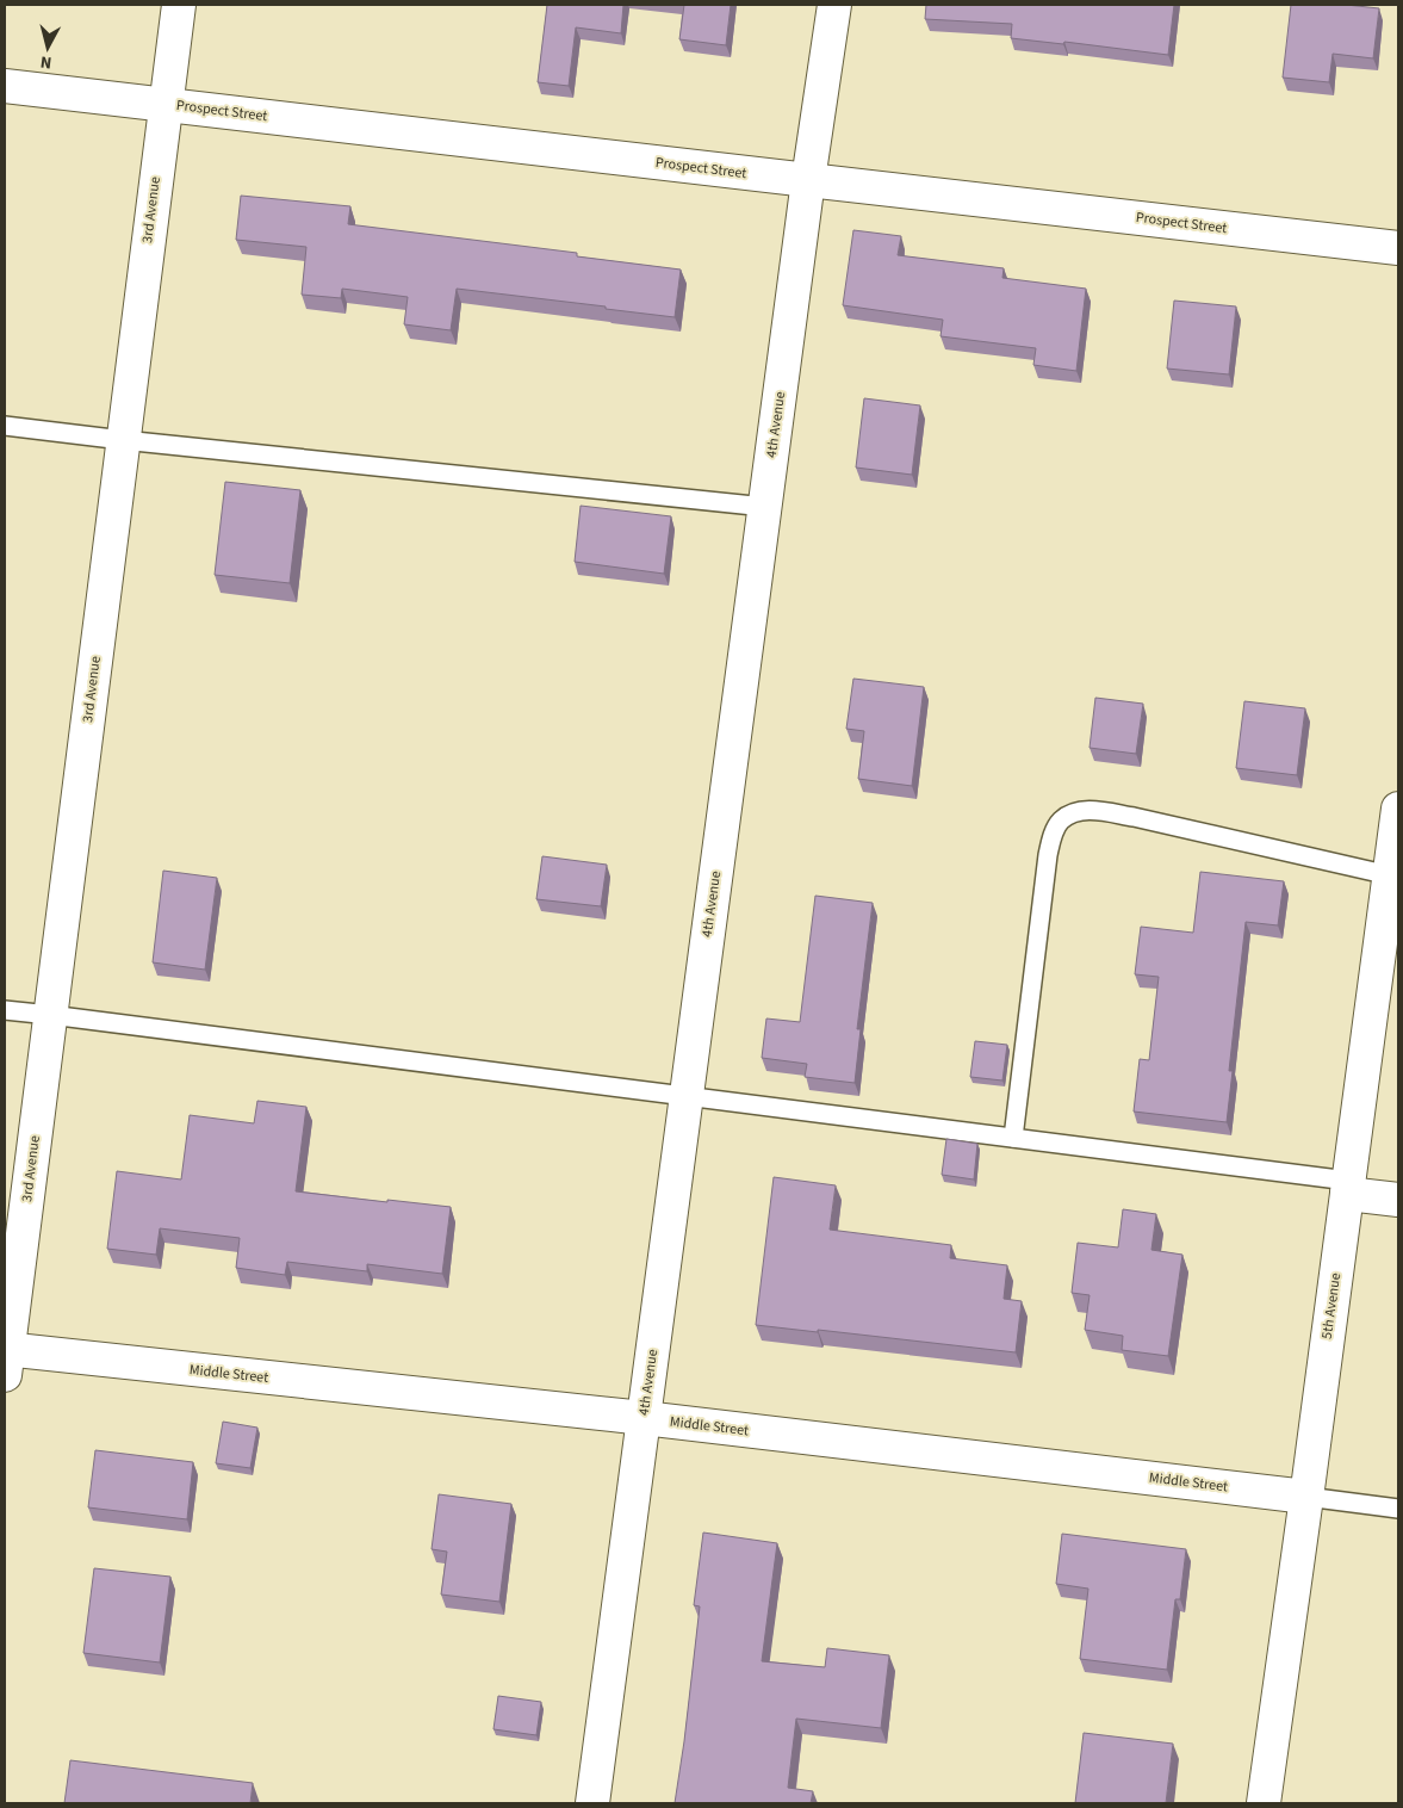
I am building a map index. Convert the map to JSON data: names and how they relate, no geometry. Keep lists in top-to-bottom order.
{
  "streets": {
    "street": [
      "Prospect Street",
      "3rd Avenue",
      "4th Avenue",
      "5th Avenue",
      "Middle Street"
    ]
  },
  "crossings": [
    ["Prospect Street", "3rd Avenue"],
    ["Prospect Street", "4th Avenue"],
    ["3rd Avenue", "Middle Street"],
    ["4th Avenue", "Middle Street"],
    ["5th Avenue", "Middle Street"]
  ],
  "north": "bottom"
}
